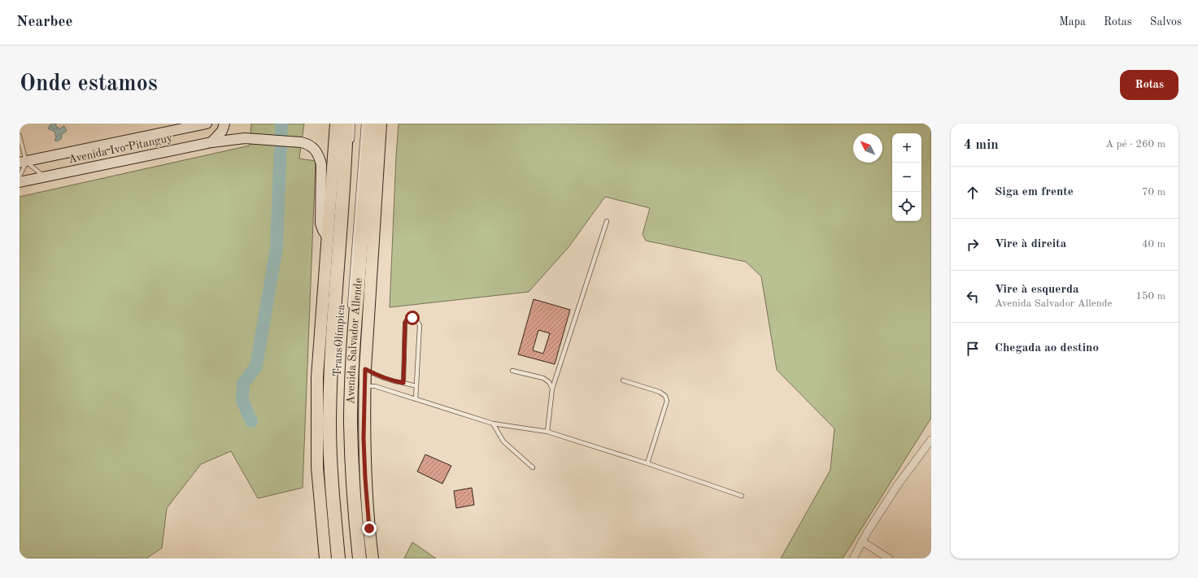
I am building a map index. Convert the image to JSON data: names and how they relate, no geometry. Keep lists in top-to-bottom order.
{
  "streets": {
    "highway": ["Avenida Salvador Allende"],
    "street": ["Avenida Ivo Pitanguy"],
    "lane": ["TransOlímpica"]
  },
  "north": "top left",
  "page": {
    "header": "Nearbee",
    "nav": ["Mapa", "Rotas", "Salvos"],
    "buttons": "Rotas",
    "title": "Onde estamos",
    "heading": ["4 min", "A pé · 260 m"],
    "map_buttons": ["+", "−"],
    "list": [
      ["Siga em frente", "70 m"],
      ["Vire à direita", "40 m"],
      ["Vire à esquerda", "Avenida Salvador Allende", "150 m"],
      "Chegada ao destino"
    ]
  }
}
